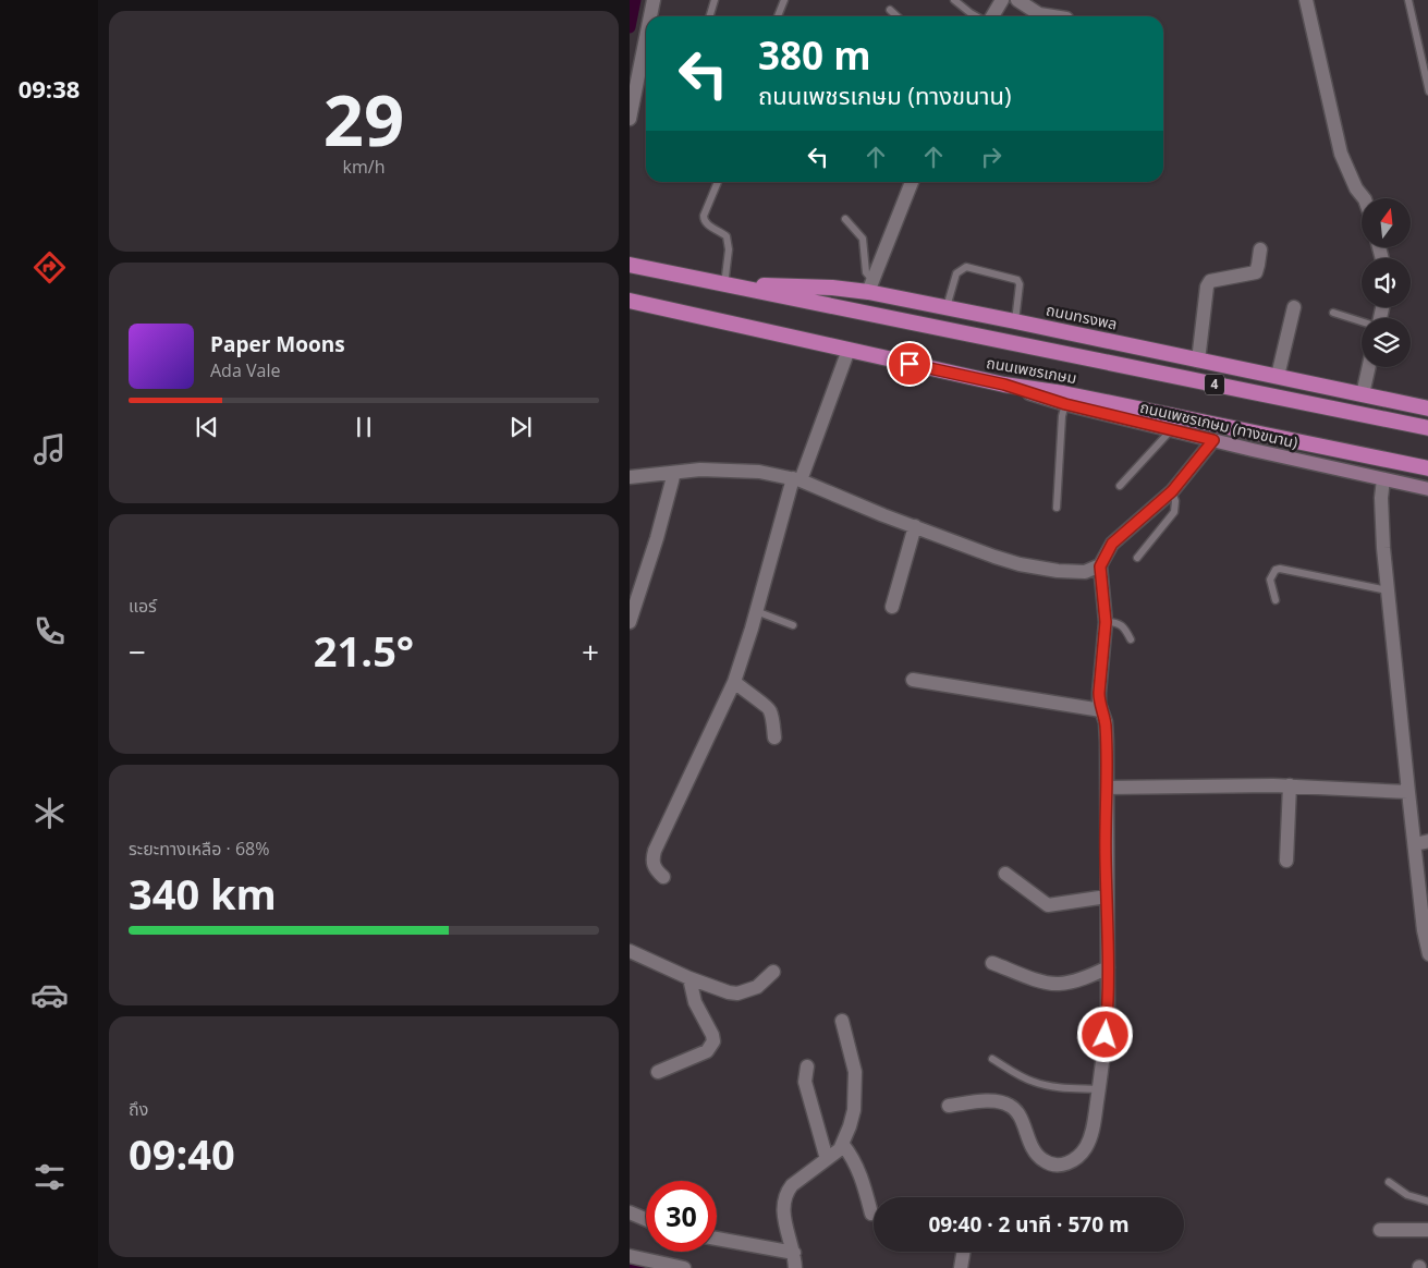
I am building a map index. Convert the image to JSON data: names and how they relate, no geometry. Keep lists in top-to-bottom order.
{
  "streets": {
    "highway": ["ถนนทรงพล", "ถนนเพชรเกษม", "4"],
    "main road": ["ถนนเพชรเกษม (ทางขนาน)"]
  },
  "crossings": [
    ["ถนนทรงพล", "ถนนเพชรเกษม"],
    ["ถนนเพชรเกษม", "ถนนเพชรเกษม (ทางขนาน)"]
  ],
  "north": "top",
  "page": {
    "tabs": "09:38",
    "tile": [
      ["29", "km/h"],
      "แอร์",
      ["ระยะทางเหลือ · 68%", "340 km"],
      ["ถึง", "09:40"]
    ],
    "turn": ["380 m", "ถนนเพชรเกษม (ทางขนาน)"],
    "song": ["Paper Moons", "Ada Vale"],
    "heat": ["−", "21.5°", "+"],
    "limit": "30",
    "trip": "09:40 · 2 นาที · 570 m"
  }
}
